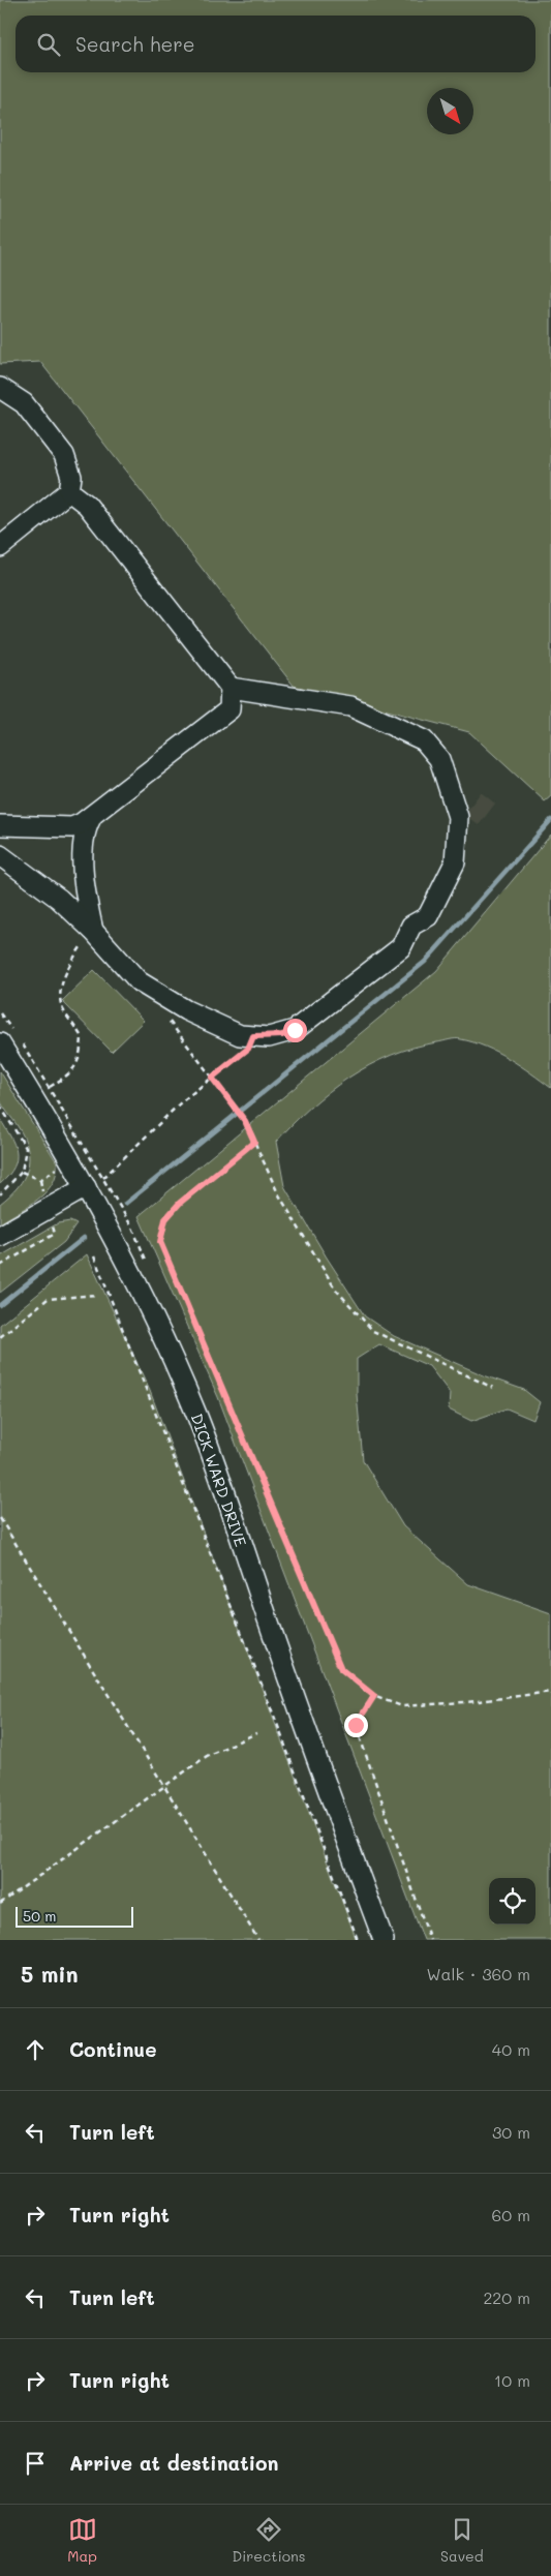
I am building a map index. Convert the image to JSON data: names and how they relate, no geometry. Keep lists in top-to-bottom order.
{
  "streets": {
    "street": ["DICK WARD DRIVE"]
  },
  "scale_bar": "50 m",
  "north": "bottom right",
  "page": {
    "search": "Search here",
    "scale": "50 m",
    "heading": ["5 min", "Walk · 360 m"],
    "list": [
      ["Continue", "40 m"],
      ["Turn left", "30 m"],
      ["Turn right", "60 m"],
      ["Turn left", "220 m"],
      ["Turn right", "10 m"],
      "Arrive at destination"
    ],
    "nav": ["Map", "Directions", "Saved"]
  }
}
